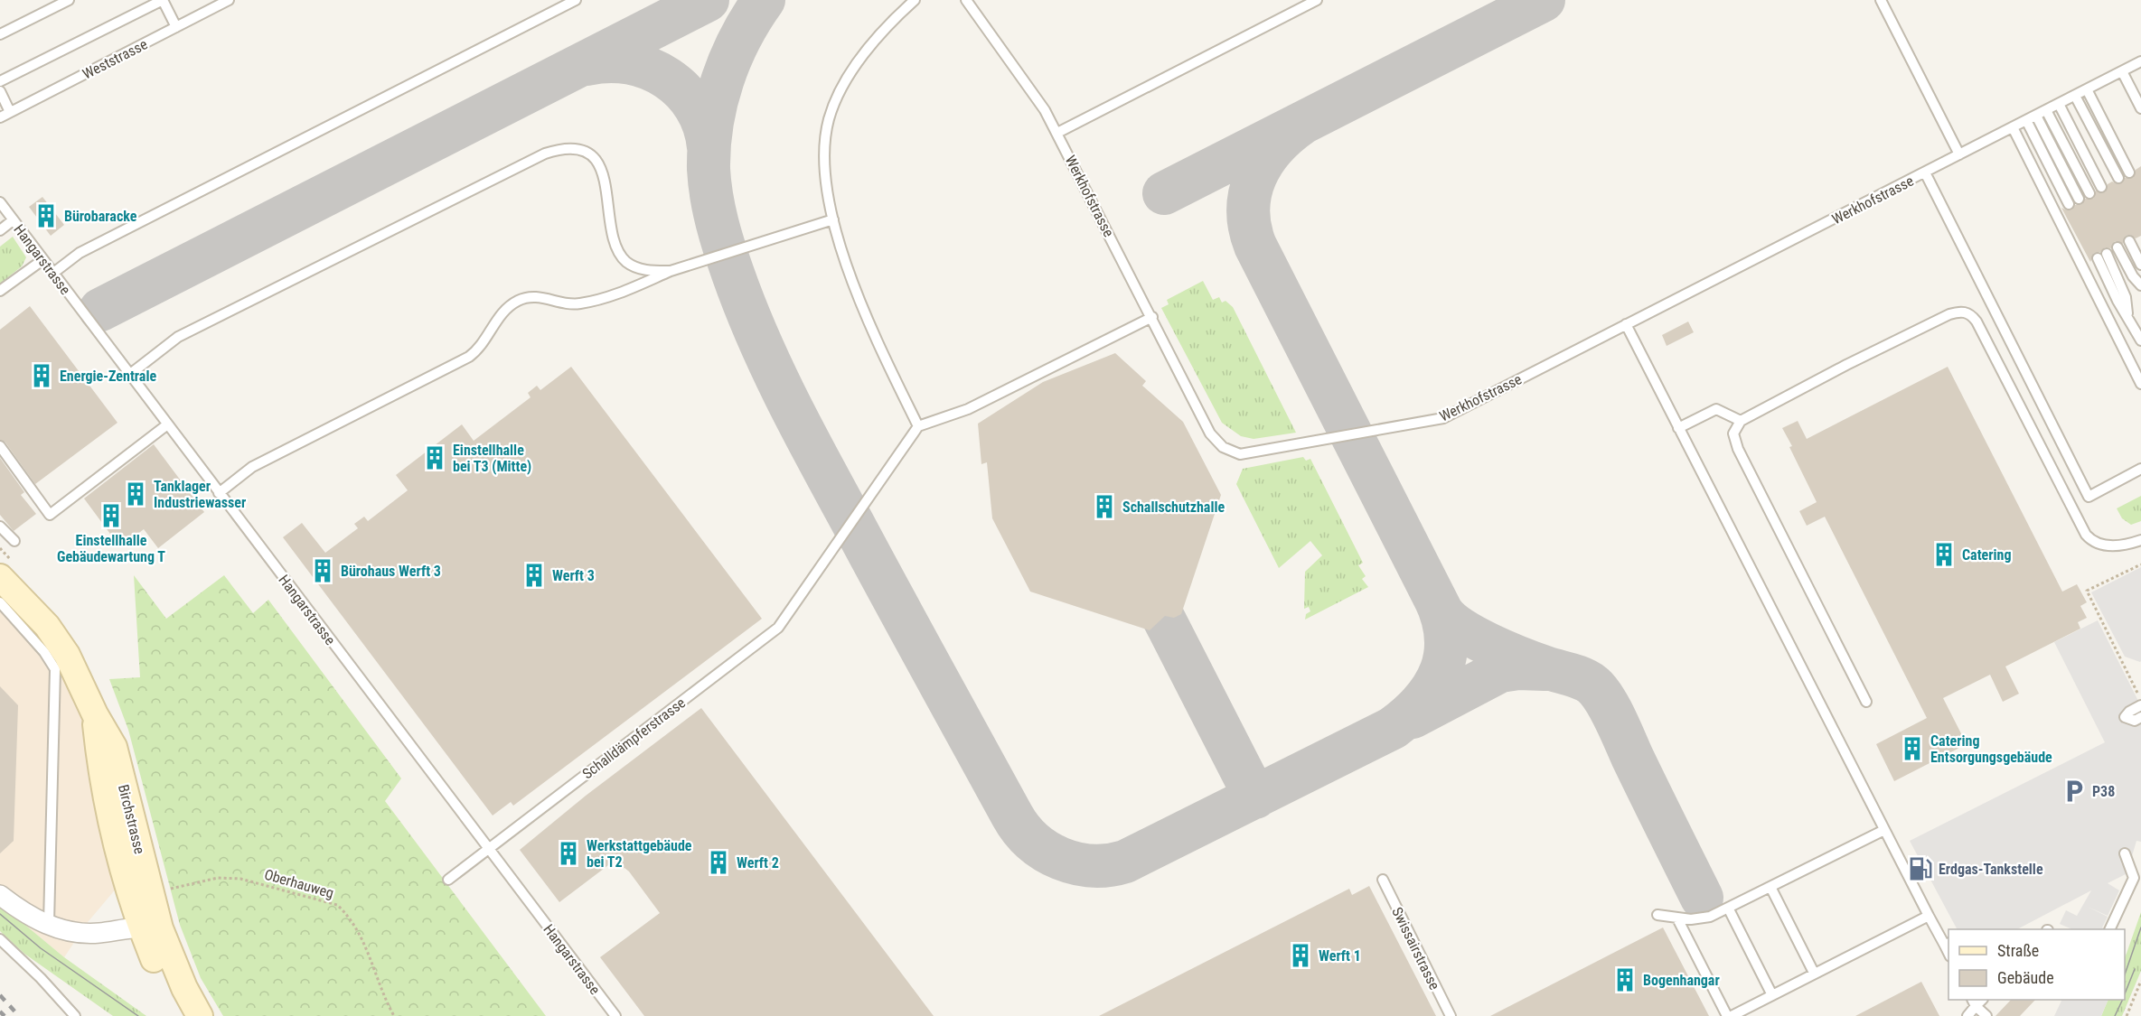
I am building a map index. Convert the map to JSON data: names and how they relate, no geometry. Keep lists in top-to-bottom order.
{
  "streets": {
    "main road": ["Birchstrasse"],
    "lane": [
      "Weststrasse",
      "Werkhofstrasse",
      "Hangarstrasse",
      "Schalldämpferstrasse",
      "Swissairstrasse"
    ],
    "path": ["Oberhauweg"]
  },
  "crossings": [
    ["Hangarstrasse", "Schalldämpferstrasse"]
  ],
  "places": {
    "building": [
      "Bürobaracke",
      "Energie-Zentrale",
      "Einstellhalle bei T3 (Mitte)",
      "Tanklager Industriewasser",
      "Schallschutzhalle",
      "Einstellhalle Gebäudewartung T",
      "Catering",
      "Bürohaus Werft 3",
      "Werft 3",
      "Catering Entsorgungsgebäude",
      "Werkstattgebäude bei T2",
      "Werft 2",
      "Werft 1",
      "Bogenhangar"
    ],
    "parking": ["P38"],
    "fuel station": ["Erdgas-Tankstelle"]
  },
  "legend": ["Straße", "Gebäude"]
}
